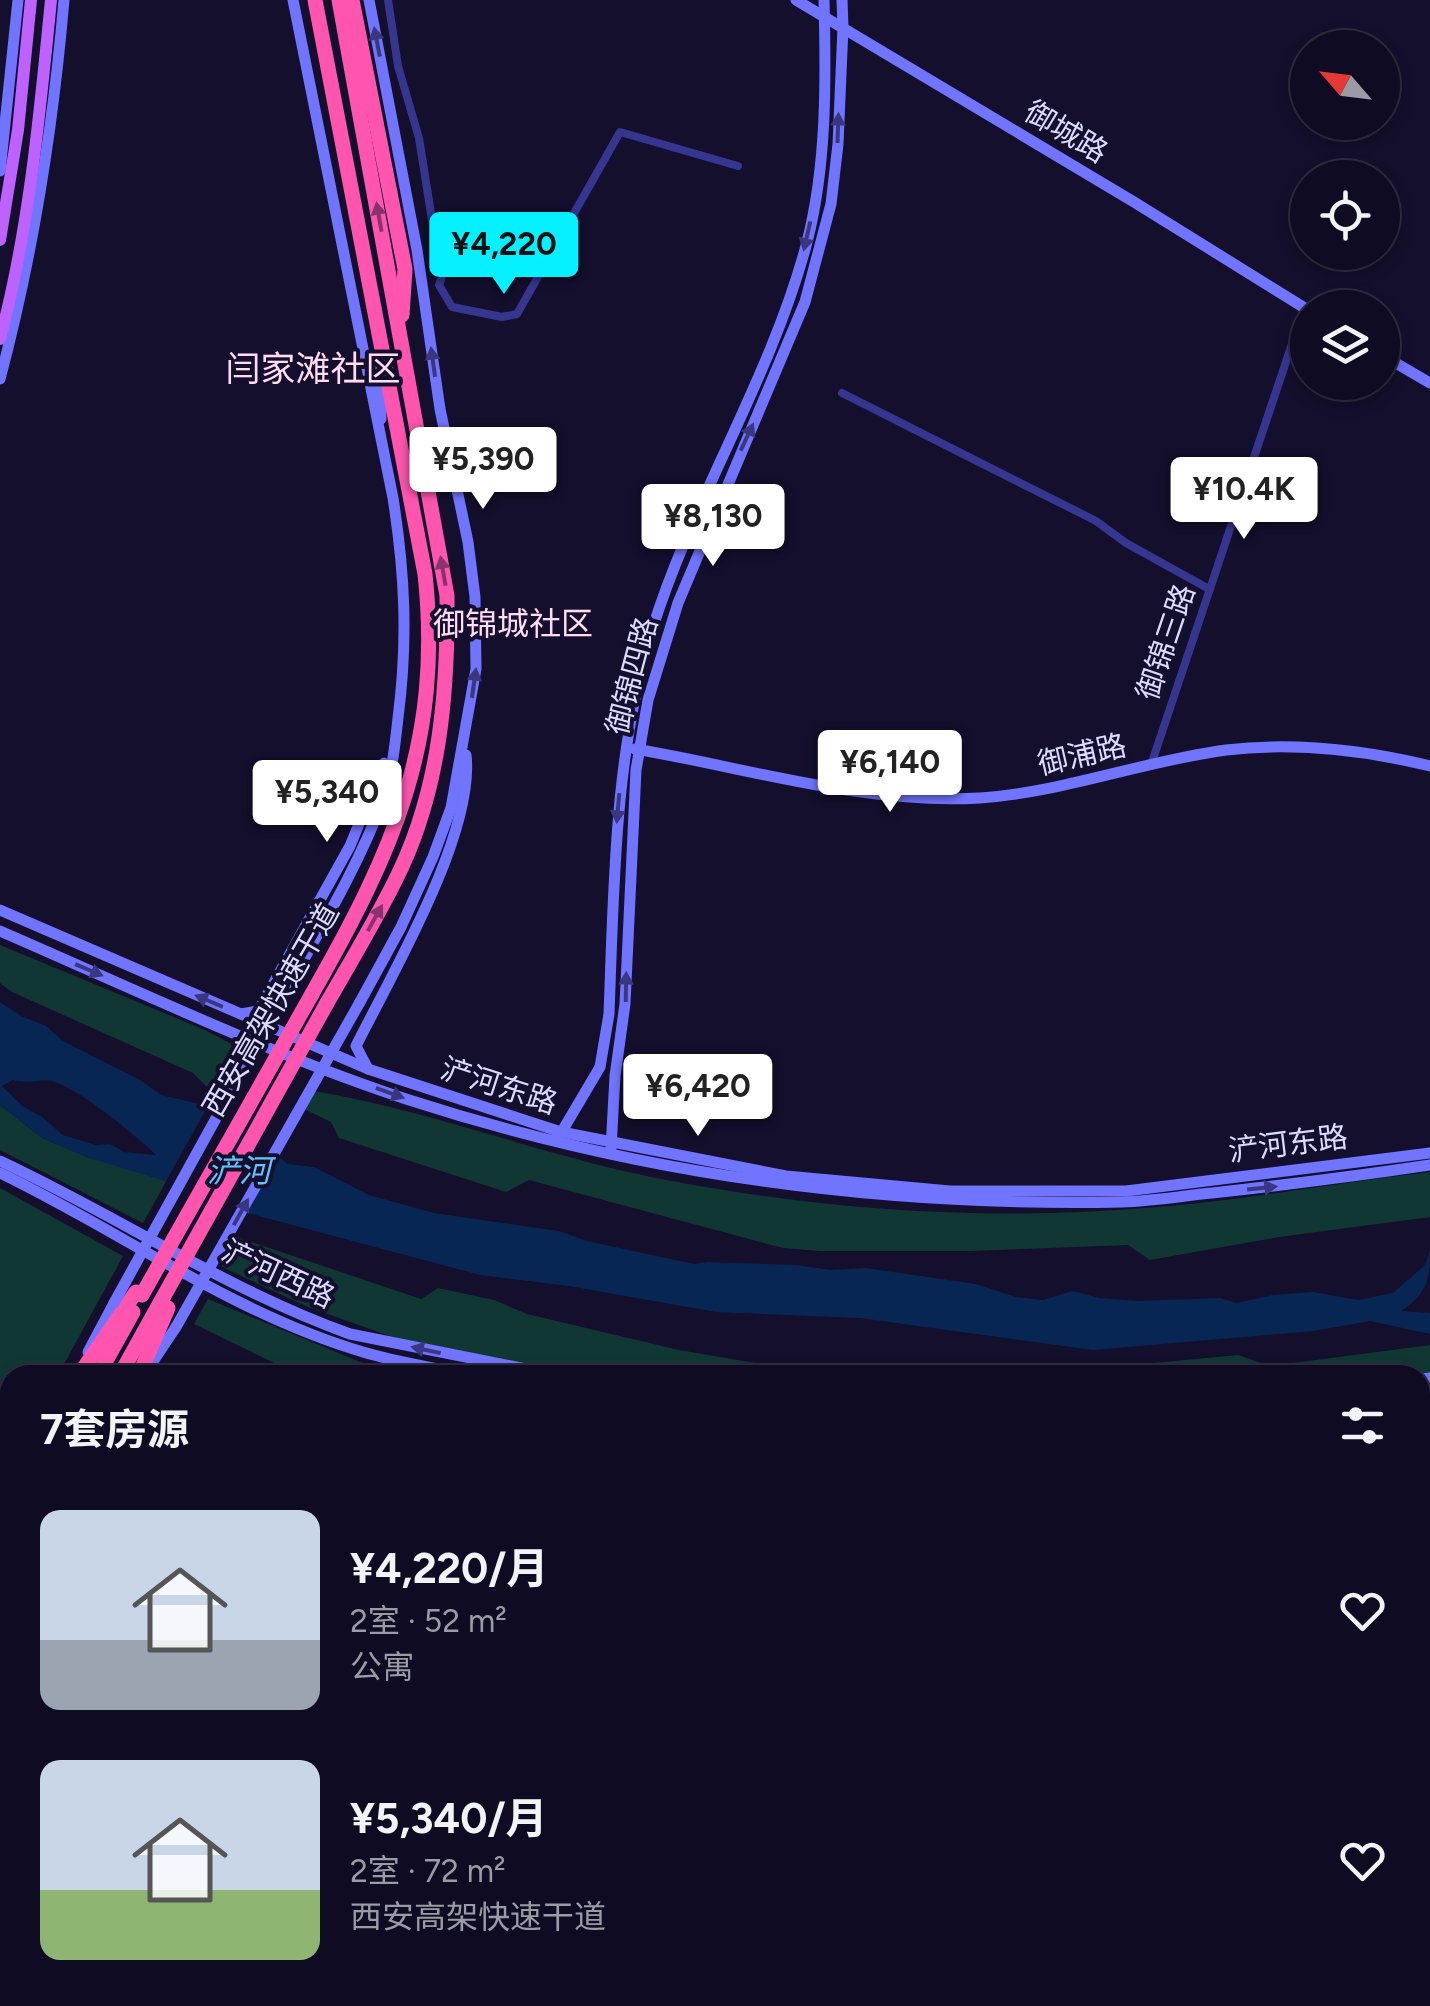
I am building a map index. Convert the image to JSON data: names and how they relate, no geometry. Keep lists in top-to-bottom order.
{
  "streets": {
    "highway": ["西安高架快速干道"],
    "main road": [
      "御城路",
      "御锦四路",
      "御浦路",
      "浐河东路",
      "浐河西路"
    ],
    "street": ["御锦三路"]
  },
  "crossings": [
    ["御城路", "御锦四路"],
    ["御锦三路", "御浦路"],
    ["御锦四路", "御浦路"],
    ["御锦四路", "浐河东路"]
  ],
  "districts": ["闫家滩社区", "御锦城社区"],
  "water": ["浐河"],
  "north": "top left",
  "page": {
    "price": [
      "¥4,220",
      "¥5,390",
      "¥10.4K",
      "¥8,130",
      "¥6,140",
      "¥5,340",
      "¥6,420"
    ],
    "heading": "7套房源",
    "list": [
      {
        "name": "¥4,220/月",
        "note": "2室 · 52 m² · 公寓"
      },
      {
        "name": "¥5,340/月",
        "note": "2室 · 72 m² · 西安高架快速干道"
      }
    ]
  }
}
